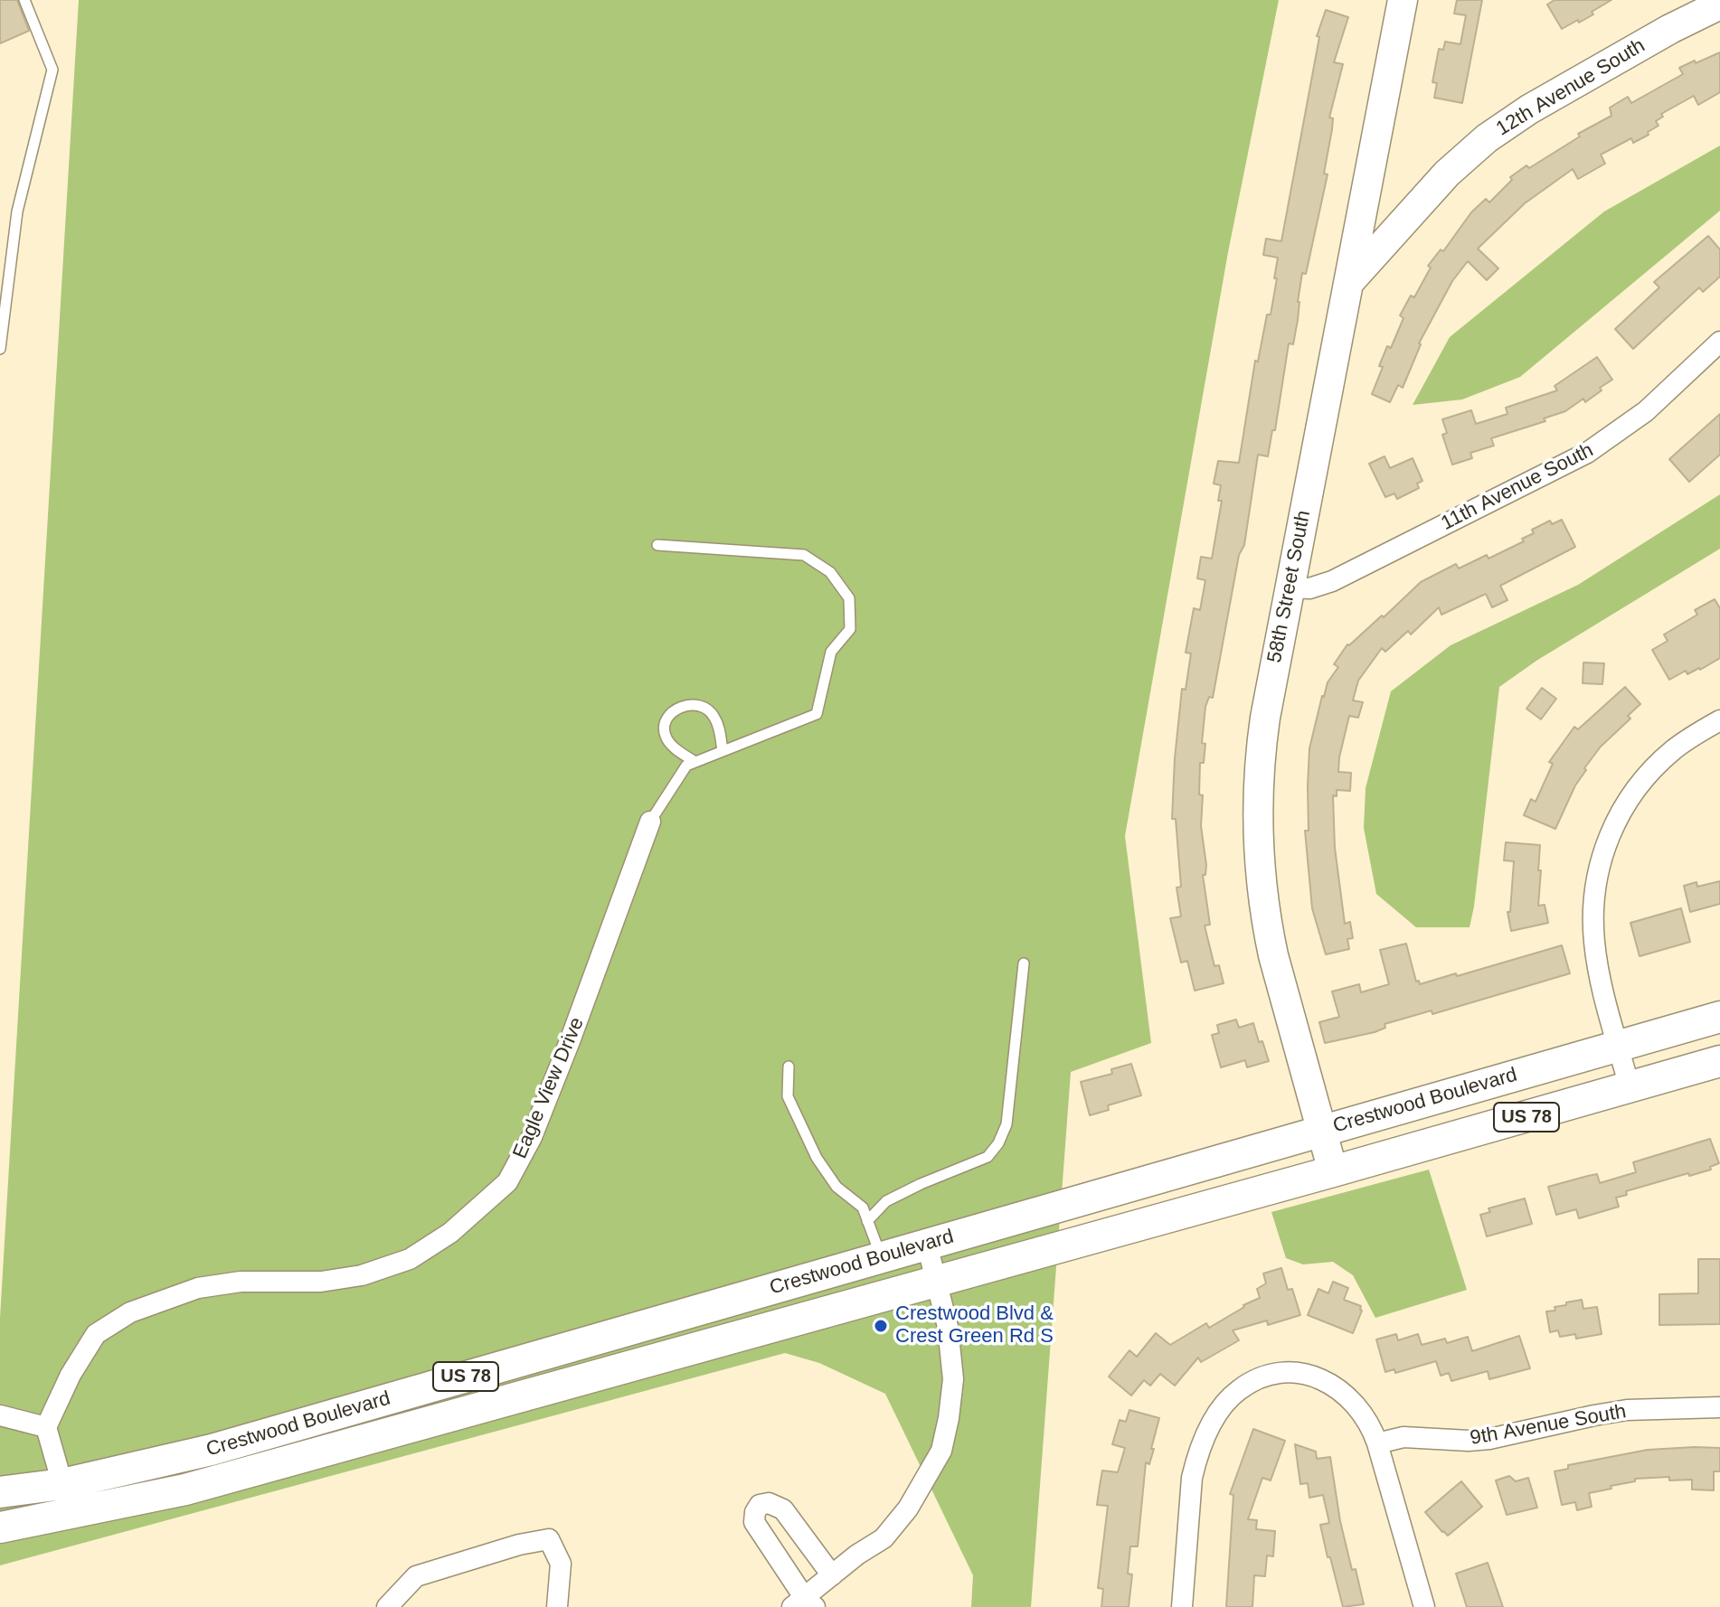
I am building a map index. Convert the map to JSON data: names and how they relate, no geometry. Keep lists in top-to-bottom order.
{
  "streets": {
    "main road": ["Crestwood Boulevard", "US 78"],
    "street": [
      "12th Avenue South",
      "11th Avenue South",
      "58th Street South",
      "Eagle View Drive",
      "9th Avenue South"
    ]
  },
  "crossings": [
    ["12th Avenue South", "58th Street South"],
    ["11th Avenue South", "58th Street South"],
    ["58th Street South", "Crestwood Boulevard"]
  ],
  "places": ["Crestwood Blvd & Crest Green Rd S"]
}
